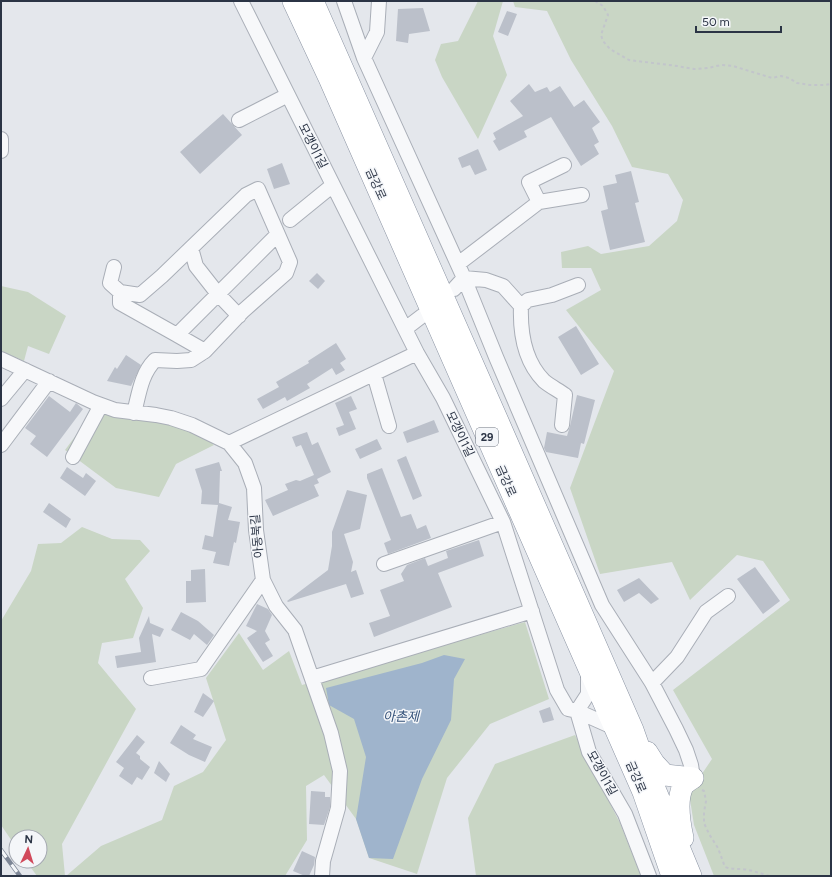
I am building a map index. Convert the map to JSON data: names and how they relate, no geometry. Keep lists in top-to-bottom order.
{
  "streets": {
    "highway": ["금강로", "29"],
    "street": ["모갱이1길", "아동북길"]
  },
  "water": ["아촌제"],
  "scale_bar": "50 m",
  "north": "top"
}
